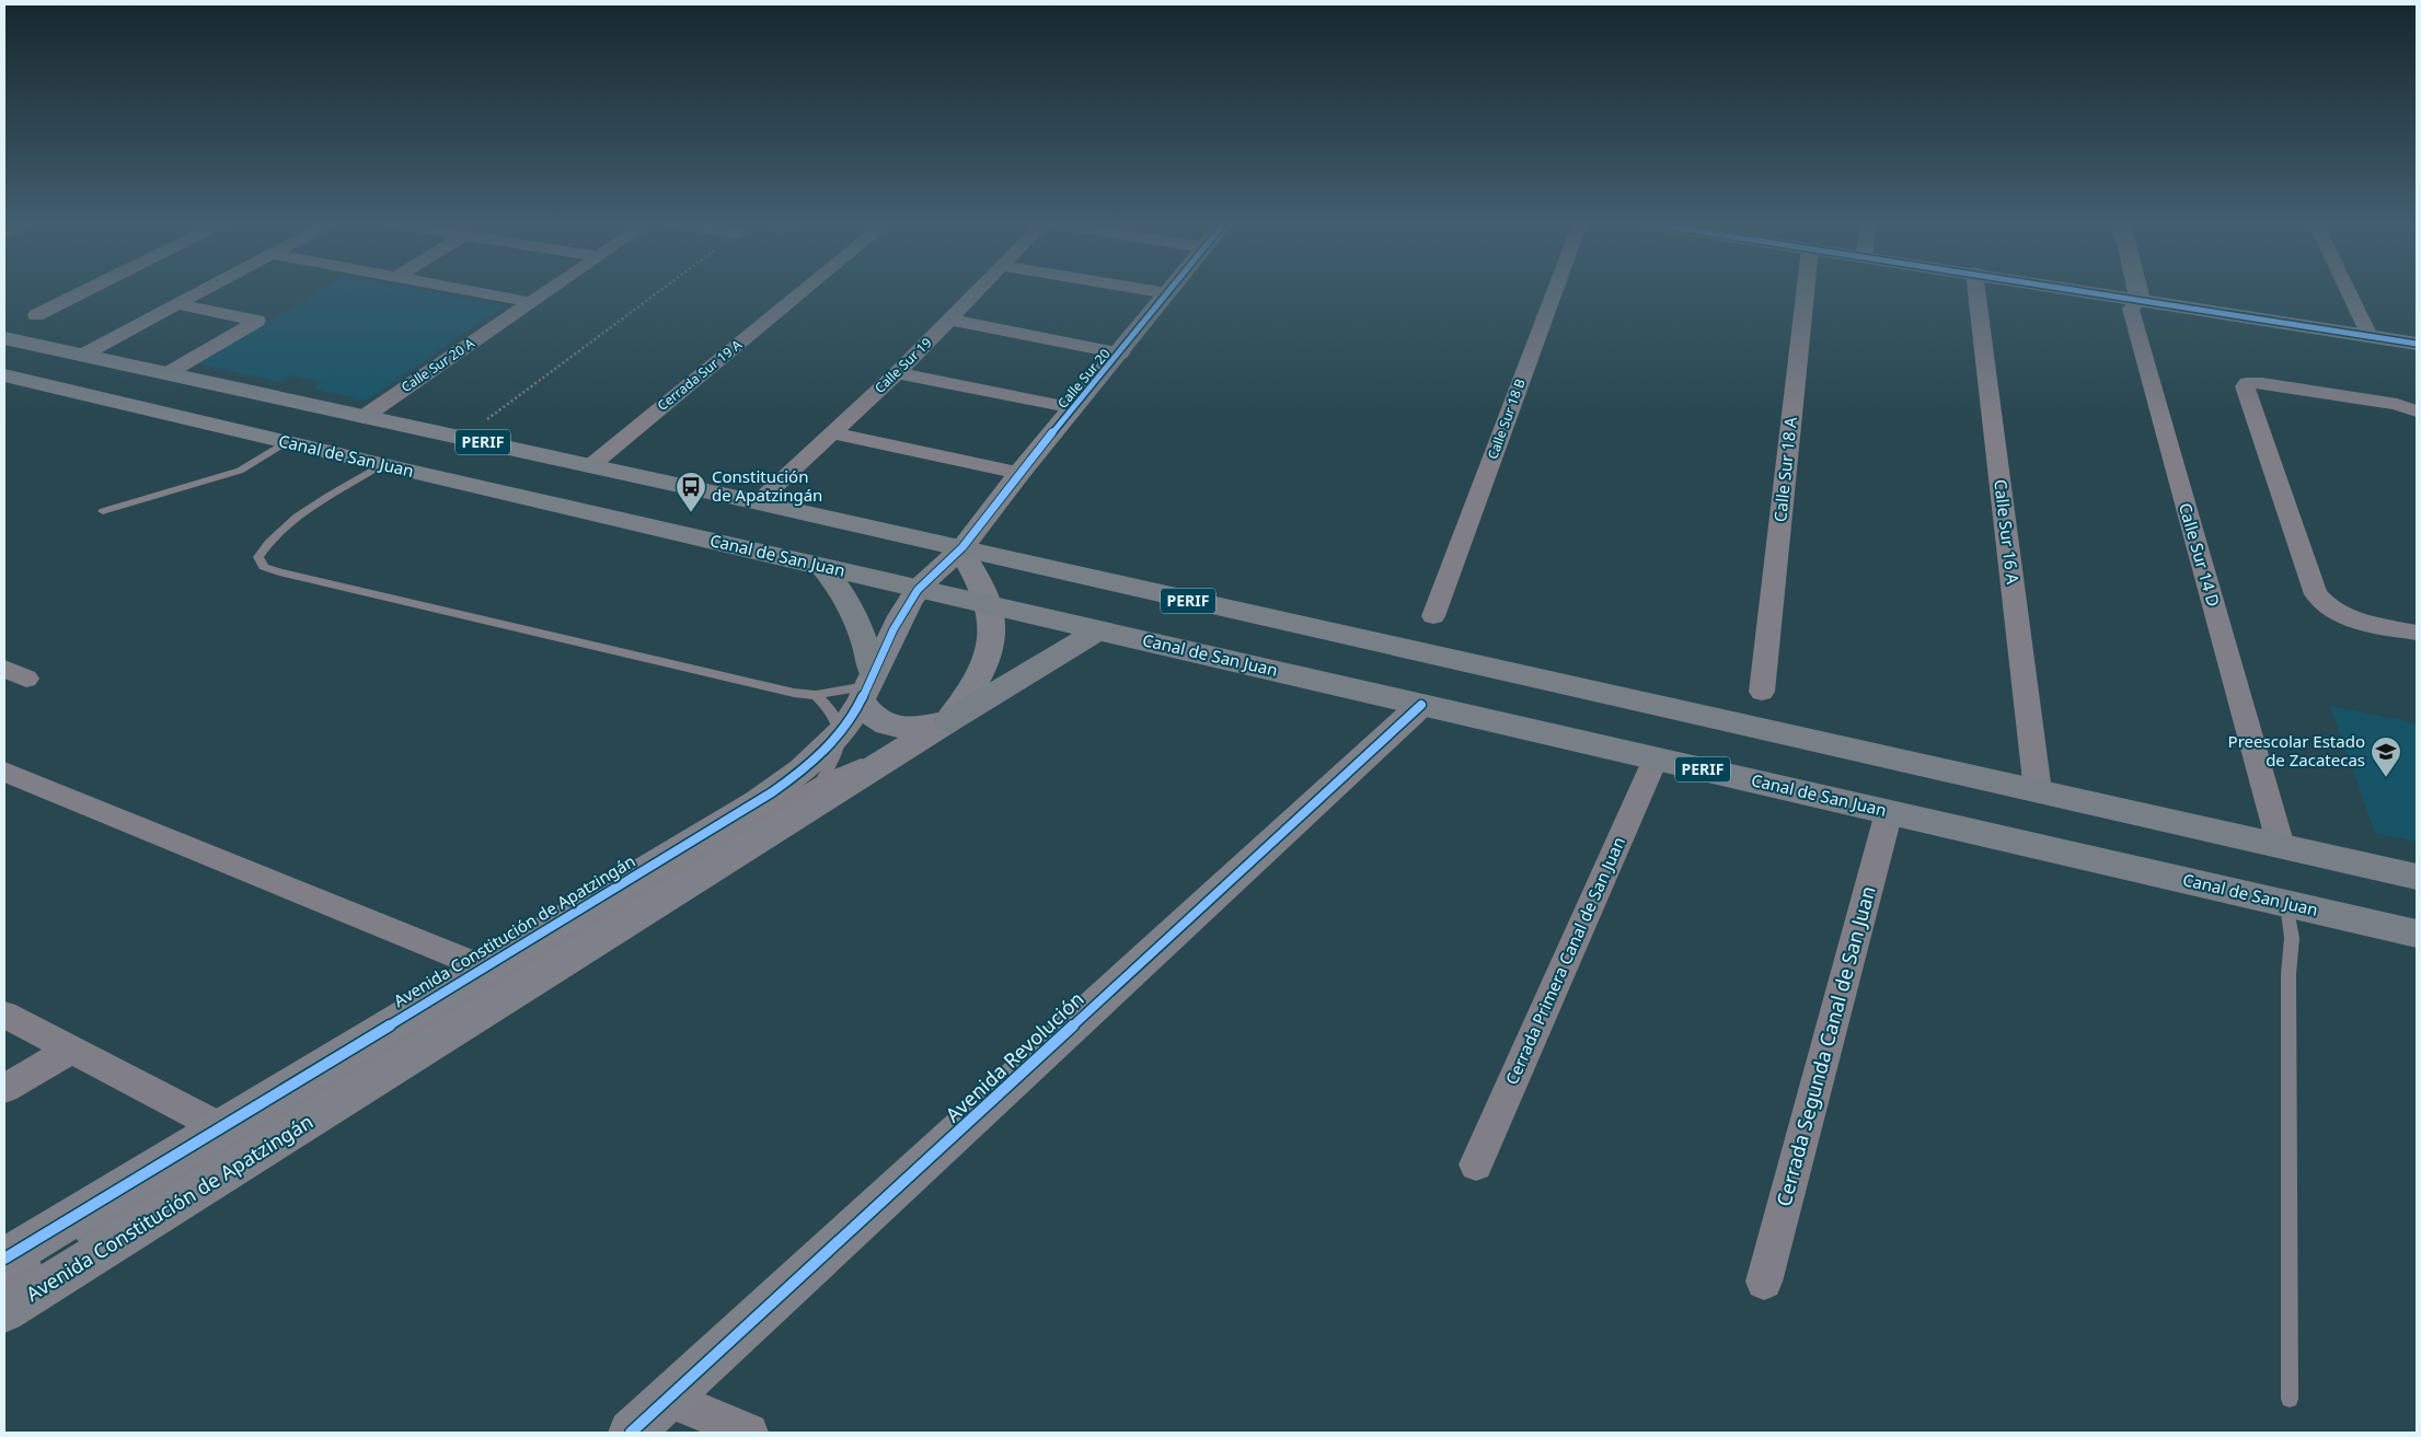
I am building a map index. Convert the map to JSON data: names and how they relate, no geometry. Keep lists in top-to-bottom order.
{
  "streets": {
    "main road": ["PERIF", "Canal de San Juan"],
    "street": [
      "Calle Sur 20 A",
      "Calle Sur 19",
      "Cerrada Sur 19 A",
      "Calle Sur 20",
      "Calle Sur 18 B",
      "Calle Sur 18 A",
      "Calle Sur 16 A",
      "Calle Sur 14 D",
      "Avenida Constitución de Apatzingán",
      "Cerrada Primera Canal de San Juan",
      "Cerrada Segunda Canal de San Juan",
      "Avenida Revolución"
    ]
  },
  "crossings": [
    ["Calle Sur 20 A", "PERIF"],
    ["Calle Sur 19", "PERIF"],
    ["Cerrada Sur 19 A", "PERIF"],
    ["Calle Sur 20", "PERIF"],
    ["Calle Sur 20", "Avenida Constitución de Apatzingán"],
    ["PERIF", "Calle Sur 16 A"],
    ["PERIF", "Calle Sur 14 D"],
    ["PERIF", "Avenida Constitución de Apatzingán"],
    ["Canal de San Juan", "Avenida Constitución de Apatzingán"],
    ["Canal de San Juan", "Cerrada Primera Canal de San Juan"],
    ["Canal de San Juan", "Cerrada Segunda Canal de San Juan"],
    ["Canal de San Juan", "Avenida Revolución"]
  ],
  "places": {
    "bus stop": ["Constitución de Apatzingán"],
    "school or university": ["Preescolar Estado de Zacatecas"]
  }
}
